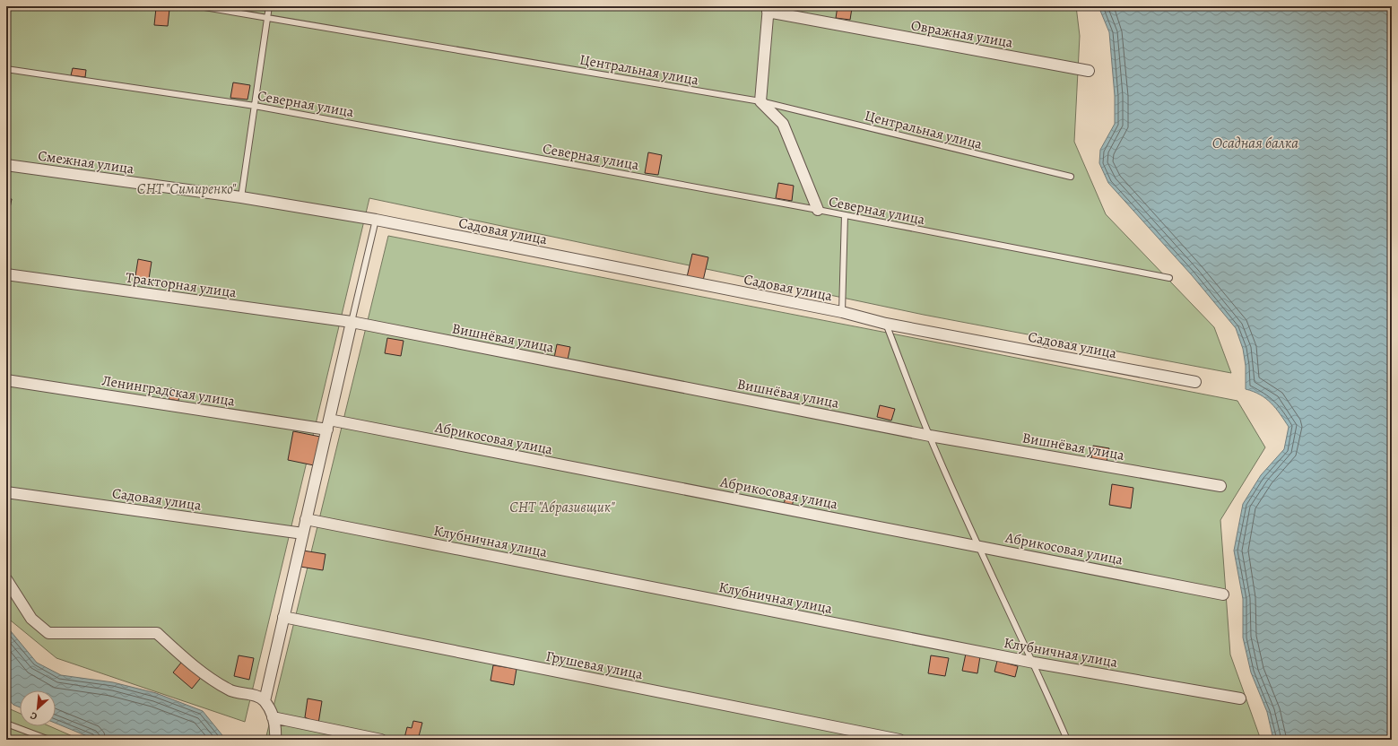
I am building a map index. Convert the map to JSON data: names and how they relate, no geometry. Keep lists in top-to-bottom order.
{
  "streets": {
    "street": [
      "Овражная улица",
      "Смежная улица",
      "Садовая улица",
      "Тракторная улица",
      "Вишнёвая улица",
      "Ленинградская улица",
      "Абрикосовая улица",
      "Клубничная улица",
      "Грушевая улица"
    ],
    "lane": ["Центральная улица", "Северная улица"]
  },
  "crossings": [
    ["Смежная улица", "Садовая улица"],
    ["Тракторная улица", "Вишнёвая улица"],
    ["Ленинградская улица", "Абрикосовая улица"]
  ],
  "water": ["Осадная балка"],
  "parks": ["СНТ \"Симиренко\"", "СНТ \"Абразивщик\""],
  "north": "bottom left"
}
